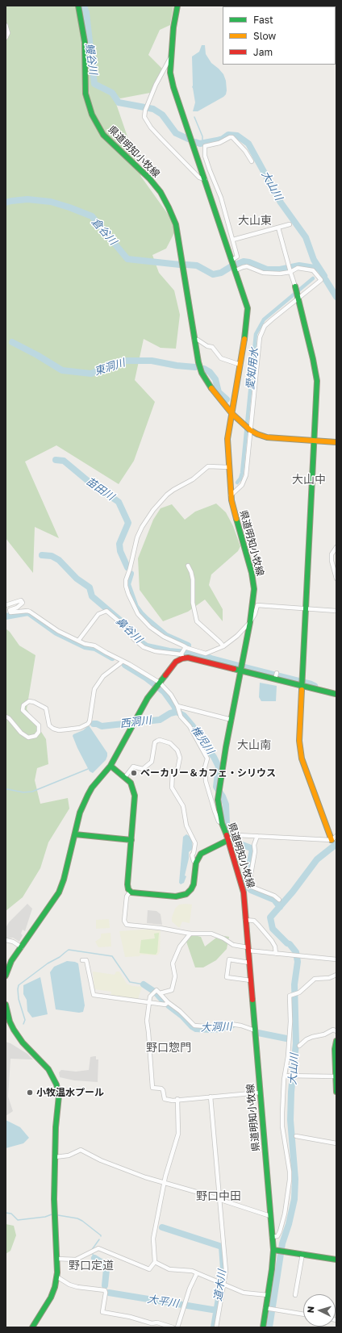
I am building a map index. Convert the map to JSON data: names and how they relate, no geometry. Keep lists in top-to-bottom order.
{
  "streets": {
    "street": ["県道明知小牧線"]
  },
  "districts": [
    "大山東",
    "大山中",
    "大山南",
    "野口惣門",
    "野口中田",
    "野口定道"
  ],
  "water": [
    "鰻谷川",
    "大山川",
    "倉谷川",
    "東洞川",
    "愛知用水",
    "苗田川",
    "鼻谷川",
    "西洞川",
    "椎児川",
    "大洞川",
    "道木川",
    "大平川"
  ],
  "places": ["ベーカリー＆カフェ・シリウス", "小牧温水プール"],
  "legend": ["Fast", "Slow", "Jam"],
  "north": "left"
}
